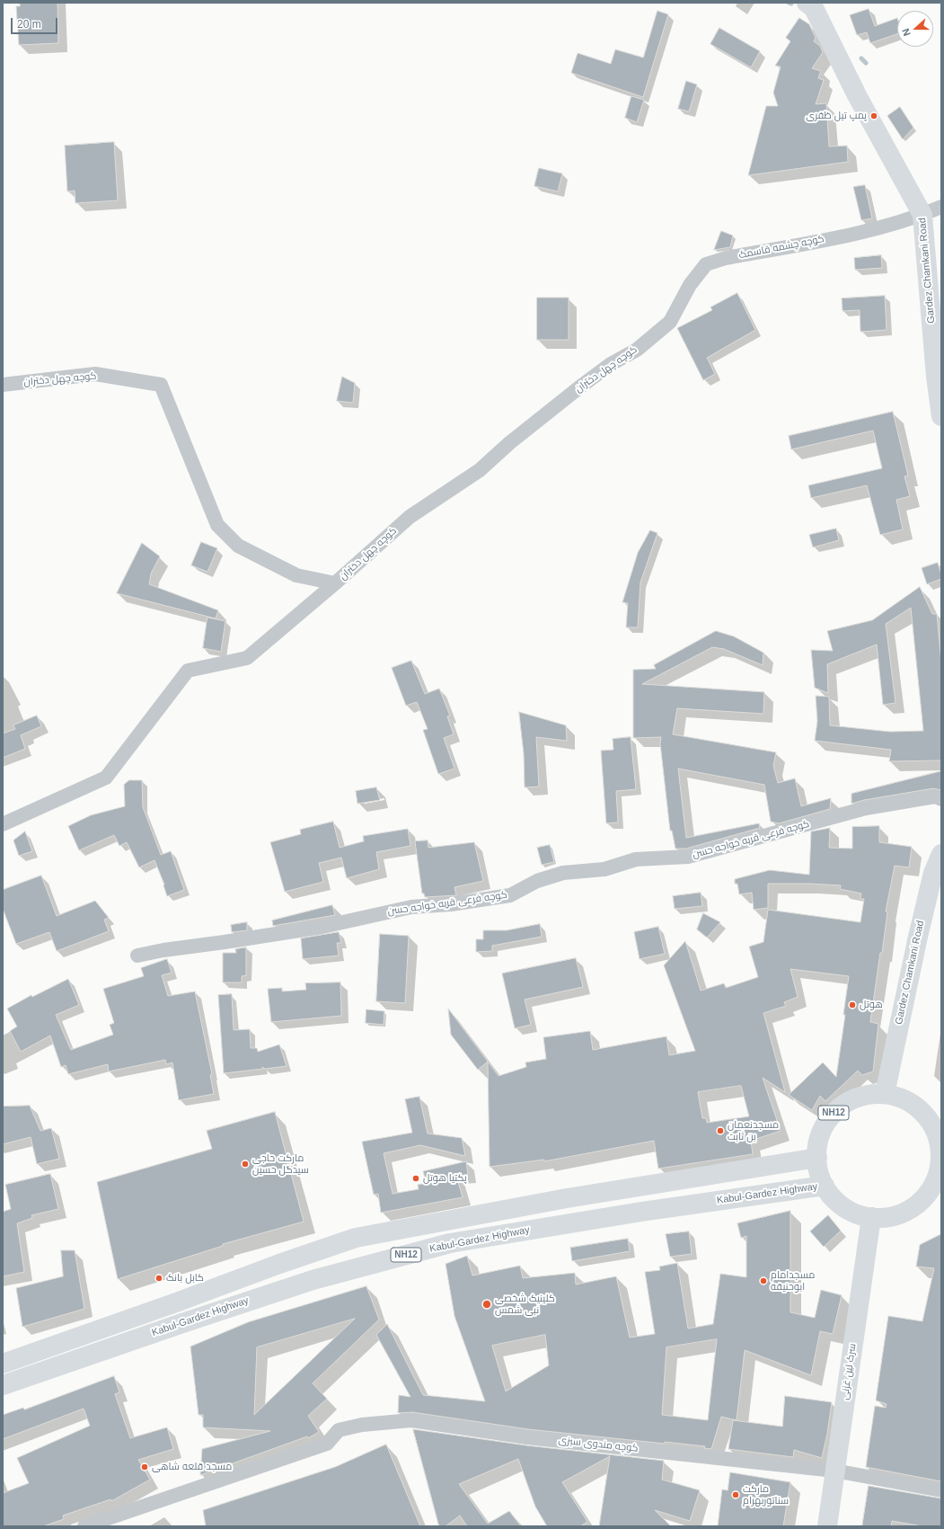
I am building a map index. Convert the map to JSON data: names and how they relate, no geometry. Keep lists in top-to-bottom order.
{
  "streets": {
    "main road": [
      "Gardez Chamkani Road",
      "NH12",
      "Kabul-Gardez Highway",
      "سرک لین غزنی"
    ],
    "street": [
      "کوچه چشمه قاسمک",
      "کوچه چهل دختران",
      "کوچه فرعی قریه خواجه حسن",
      "کوچه مندوی سبزی"
    ]
  },
  "crossings": [
    ["کوچه چشمه قاسمک", "Gardez Chamkani Road"],
    ["کوچه چشمه قاسمک", "کوچه چهل دختران"],
    ["Gardez Chamkani Road", "Kabul-Gardez Highway"],
    ["Gardez Chamkani Road", "سرک لین غزنی"],
    ["Kabul-Gardez Highway", "سرک لین غزنی"],
    ["سرک لین غزنی", "کوچه مندوی سبزی"]
  ],
  "places": [
    "پمپ تیل ظفری",
    "هوتل",
    "مسجدنعمان بن ثابت",
    "مارکت حاجی سیدگل حسین",
    "پکتیا هوتل",
    "کابل بانک",
    "مسجدامام ابوحنیفه",
    "کلینیک شخصی نبی شمس",
    "مسجد قلعه شاهی",
    "مارکت سناتوربهرام"
  ],
  "scale_bar": "20 m",
  "north": "left"
}
